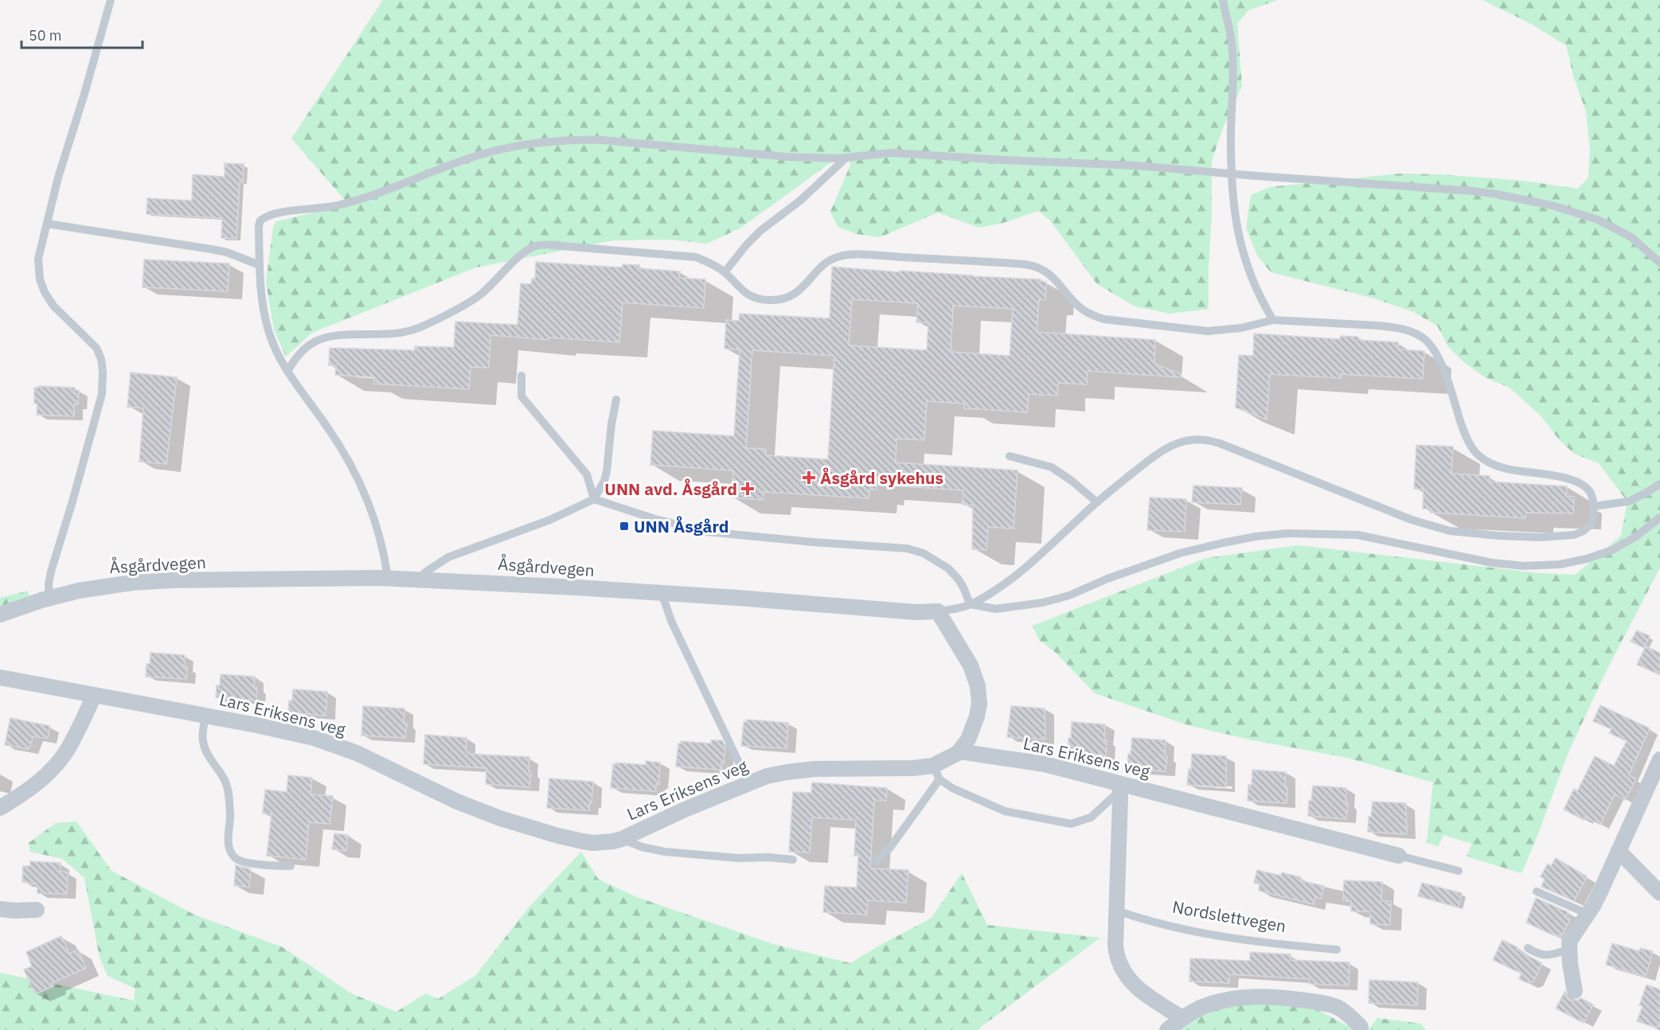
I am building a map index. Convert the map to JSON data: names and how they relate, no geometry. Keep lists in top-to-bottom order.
{
  "streets": {
    "street": ["Åsgårdvegen", "Lars Eriksens veg"],
    "lane": ["Nordslettvegen"]
  },
  "places": {
    "health": ["Åsgård sykehus", "UNN avd. Åsgård"],
    "transit": ["UNN Åsgård"]
  },
  "scale_bar": "50 m"
}
